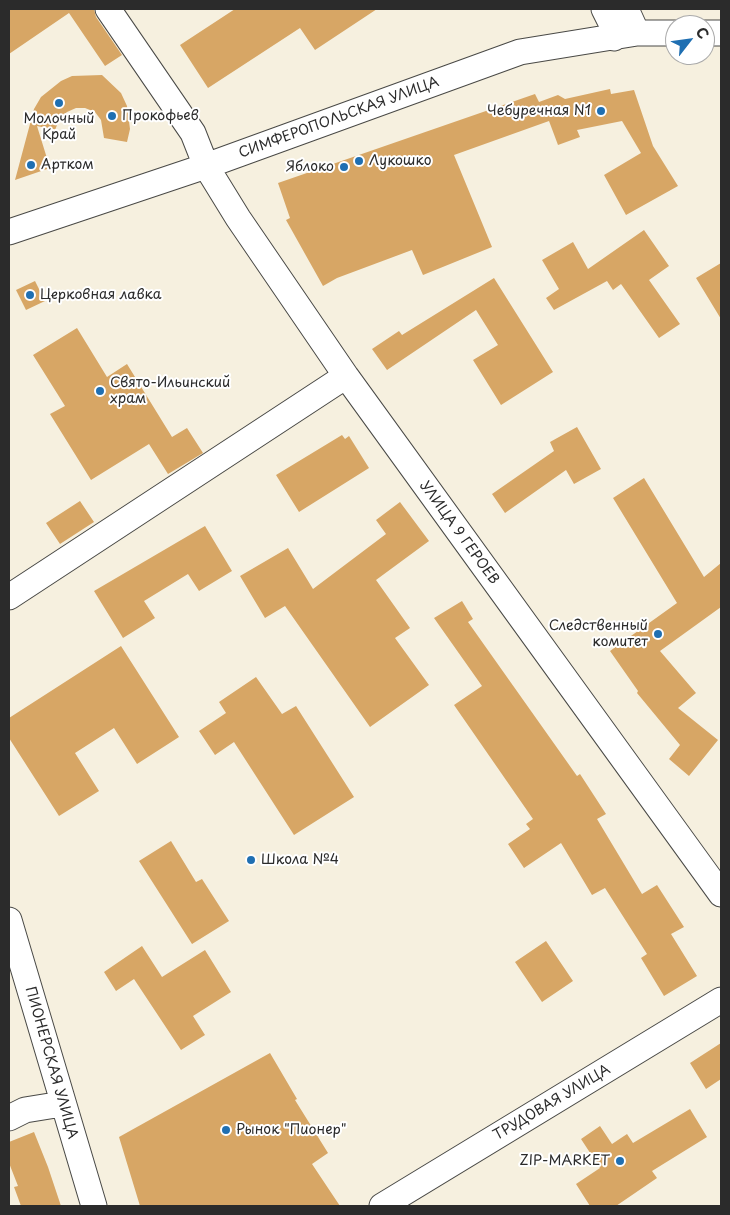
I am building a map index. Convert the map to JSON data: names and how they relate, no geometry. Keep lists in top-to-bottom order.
{
  "streets": {
    "street": [
      "СИМФЕРОПОЛЬСКАЯ УЛИЦА",
      "УЛИЦА 9 ГЕРОЕВ",
      "ПИОНЕРСКАЯ УЛИЦА",
      "ТРУДОВАЯ УЛИЦА"
    ]
  },
  "crossings": [
    ["СИМФЕРОПОЛЬСКАЯ УЛИЦА", "УЛИЦА 9 ГЕРОЕВ"]
  ],
  "places": [
    "Молочный Край",
    "Чебуречная N1",
    "Прокофьев",
    "Лукошко",
    "Артком",
    "Яблоко",
    "Церковная лавка",
    "Свято-Ильинский храм",
    "Следственный комитет",
    "Школа №4",
    "Рынок \"Пионер\"",
    "ZIP-MARKET"
  ],
  "north": "top right"
}
